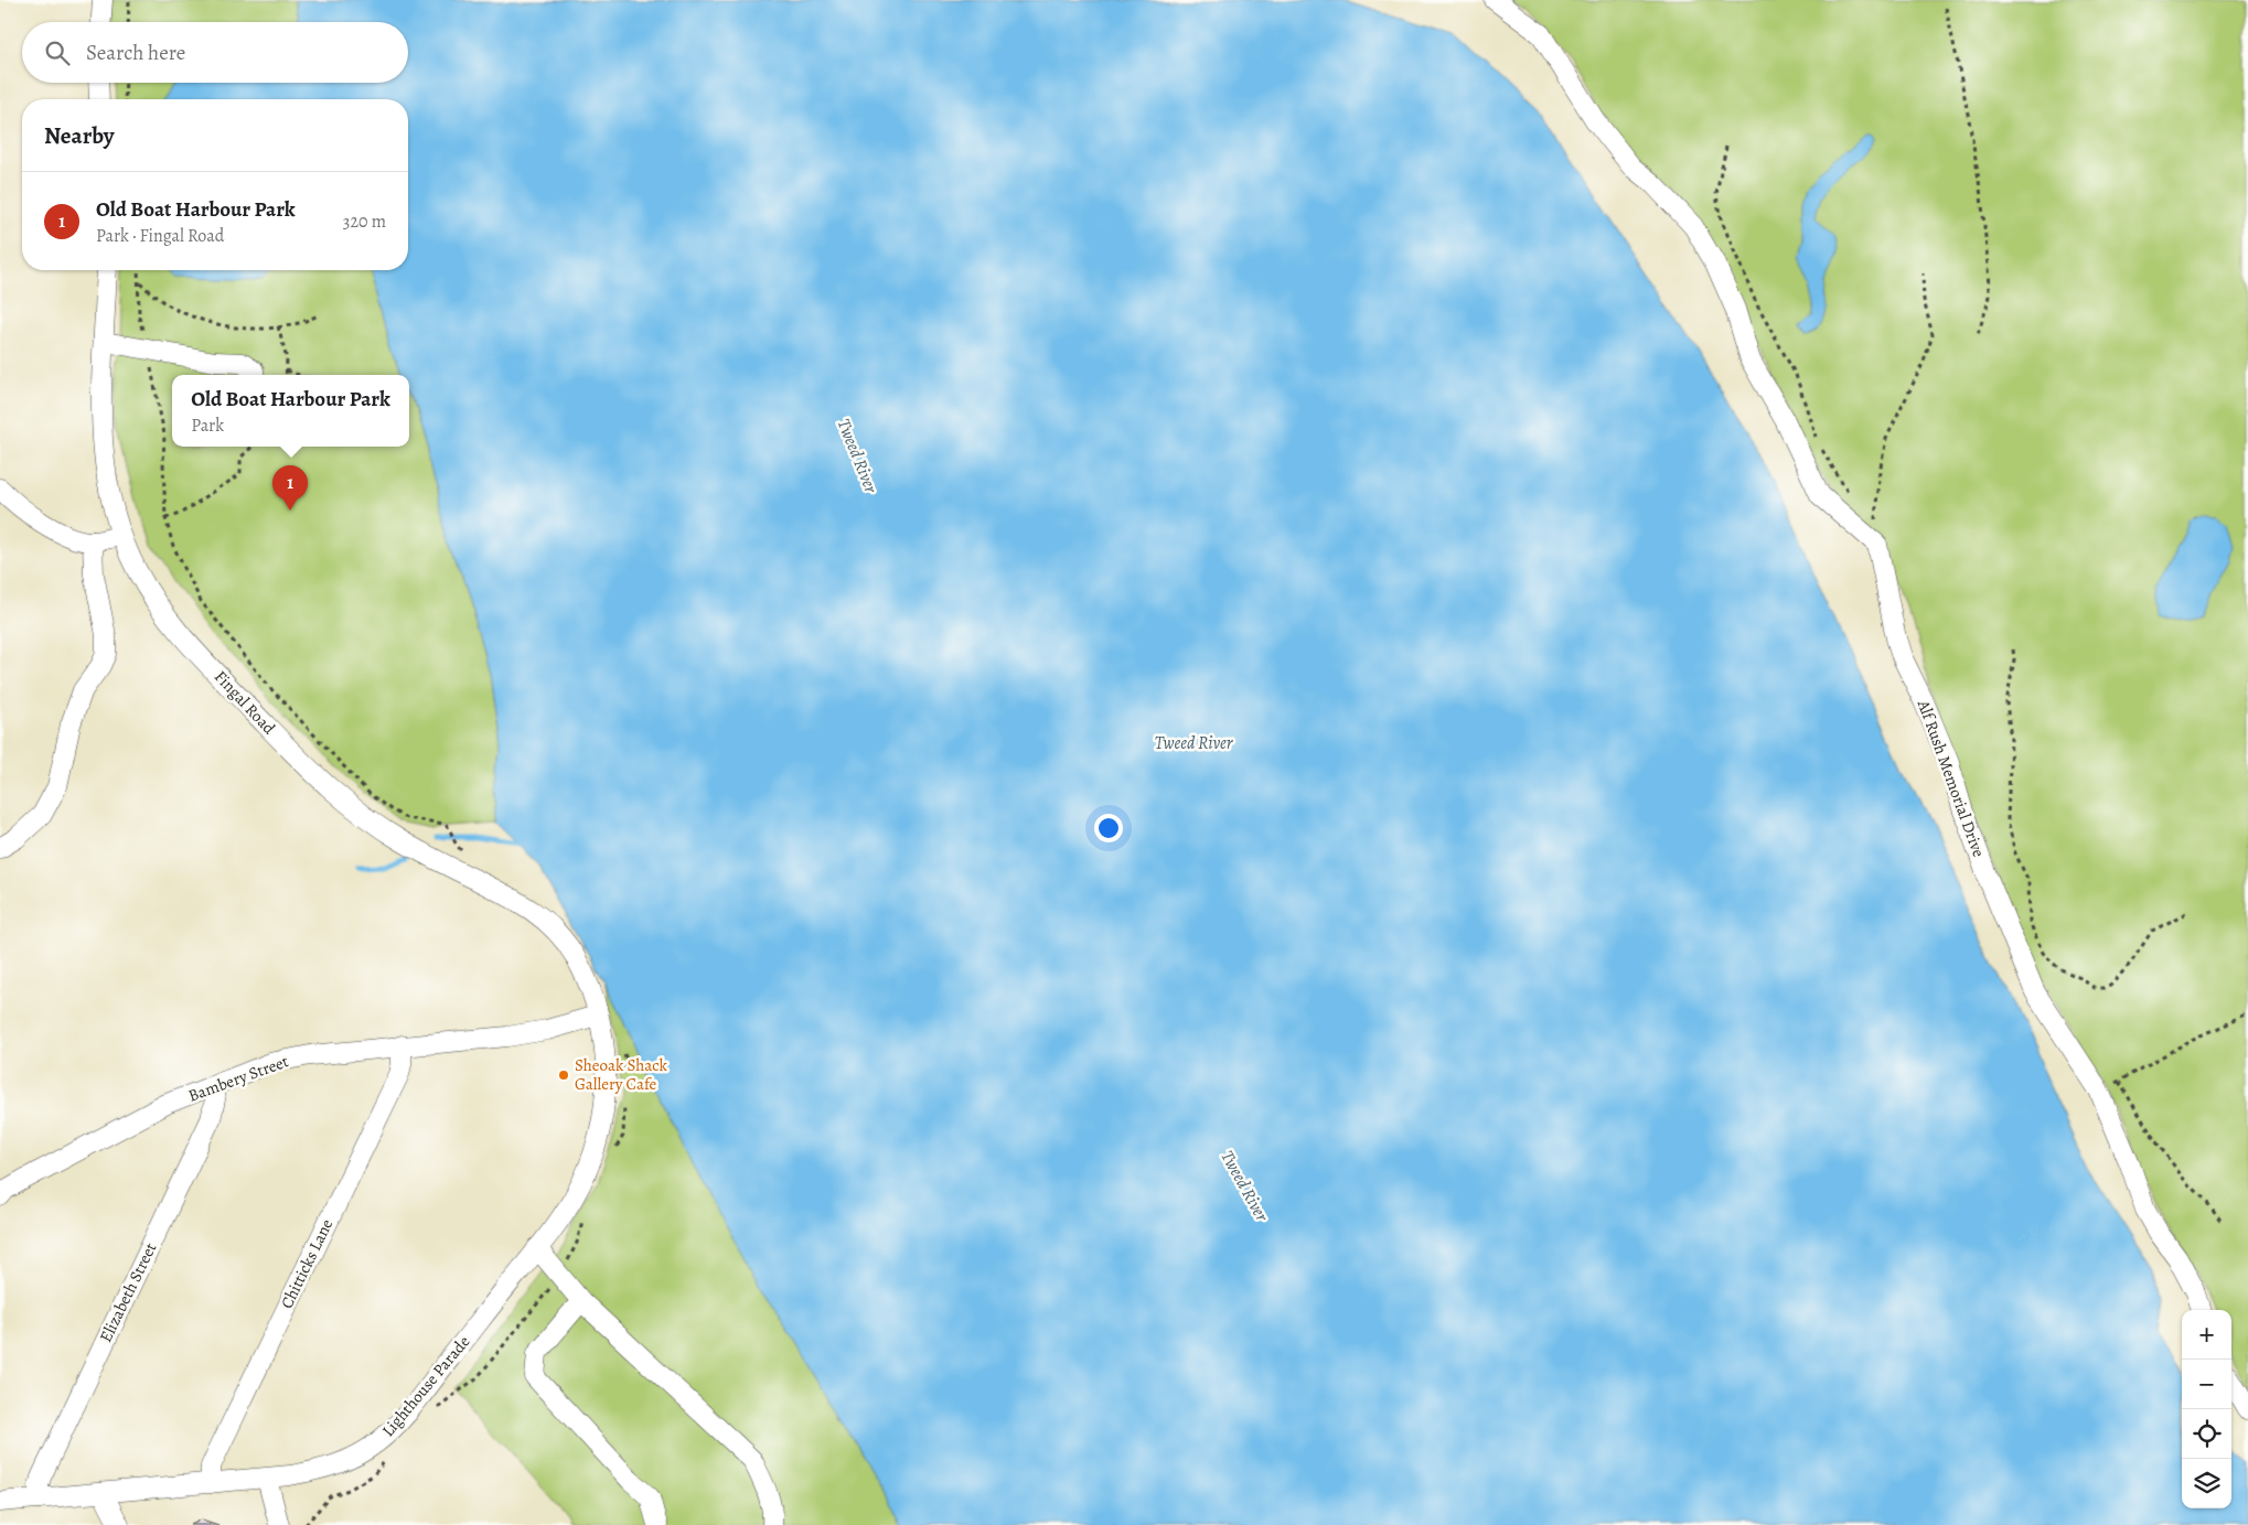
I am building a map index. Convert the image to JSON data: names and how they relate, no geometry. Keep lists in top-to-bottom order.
{
  "streets": {
    "street": [
      "Fingal Road",
      "Alf Rush Memorial Drive",
      "Bambery Street",
      "Chitticks Lane",
      "Elizabeth Street",
      "Lighthouse Parade"
    ]
  },
  "crossings": [
    ["Fingal Road", "Bambery Street"],
    ["Fingal Road", "Lighthouse Parade"],
    ["Bambery Street", "Chitticks Lane"],
    ["Bambery Street", "Elizabeth Street"],
    ["Bambery Street", "Lighthouse Parade"],
    ["Chitticks Lane", "Lighthouse Parade"],
    ["Elizabeth Street", "Lighthouse Parade"]
  ],
  "water": ["Tweed River"],
  "places": ["Sheoak Shack Gallery Cafe"],
  "page": {
    "search": "Search here",
    "heading": "Nearby",
    "list": [
      {
        "mark": "1",
        "name": "Old Boat Harbour Park",
        "note": "Park · Fingal Road",
        "value": "320 m"
      }
    ],
    "popup": ["Old Boat Harbour Park", "Park"],
    "pins": "1",
    "map_buttons": ["+", "−"]
  }
}
